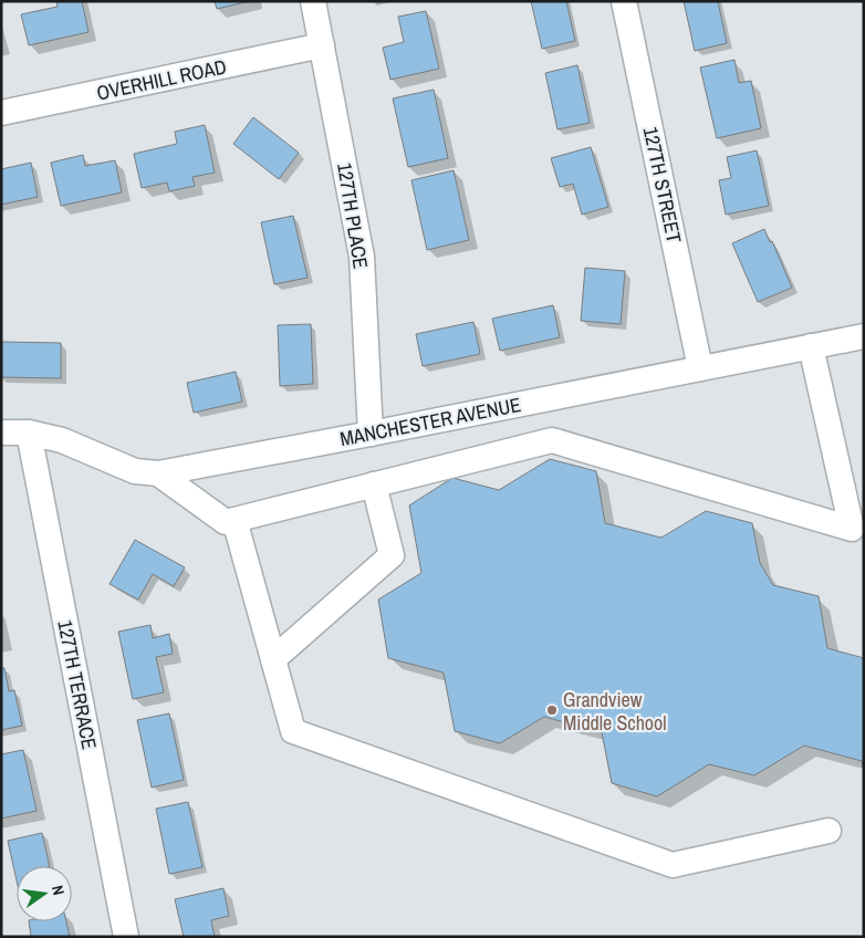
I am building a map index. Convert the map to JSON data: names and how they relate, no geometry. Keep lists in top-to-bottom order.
{
  "streets": {
    "street": [
      "OVERHILL ROAD",
      "127TH STREET",
      "127TH PLACE",
      "MANCHESTER AVENUE",
      "127TH TERRACE"
    ]
  },
  "crossings": [
    ["OVERHILL ROAD", "127TH PLACE"],
    ["127TH STREET", "MANCHESTER AVENUE"],
    ["127TH PLACE", "MANCHESTER AVENUE"],
    ["MANCHESTER AVENUE", "127TH TERRACE"]
  ],
  "places": ["Grandview Middle School"],
  "north": "right"
}
